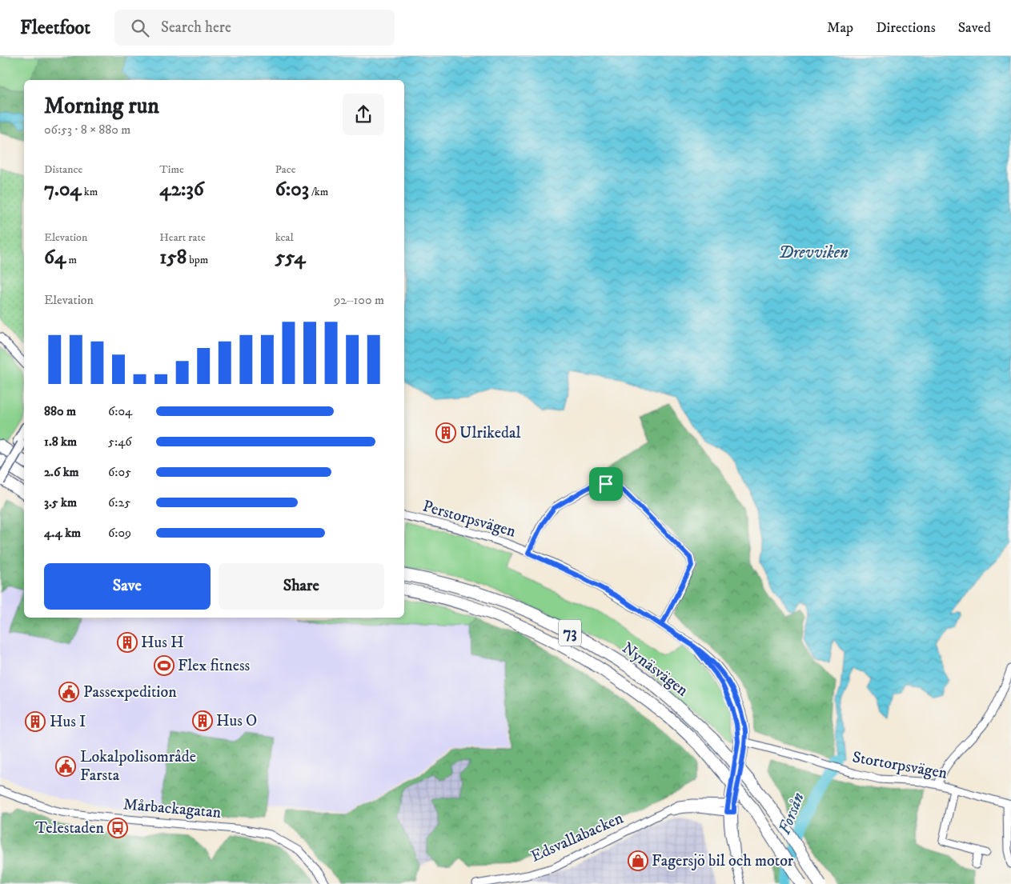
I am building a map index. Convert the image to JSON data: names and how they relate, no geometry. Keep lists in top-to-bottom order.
{
  "streets": {
    "highway": ["73", "Nynäsvägen"],
    "street": [
      "Perstorpsvägen",
      "Stortorpsvägen",
      "Mårbackagatan",
      "Edsvallabacken"
    ]
  },
  "crossings": [
    ["Perstorpsvägen", "Stortorpsvägen"],
    ["Perstorpsvägen", "Edsvallabacken"]
  ],
  "water": ["Drevviken", "Forsån"],
  "places": {
    "building": [
      "Ulrikedal",
      "Hus H",
      "Hus O",
      "Hus I"
    ],
    "sports": ["Flex fitness"],
    "public building": ["Passexpedition", "Lokalpolisområde Farsta"],
    "bus stop": ["Telestaden"],
    "shop": ["Fagersjö bil och motor"]
  },
  "page": {
    "header": "Fleetfoot",
    "search": "Search here",
    "nav": ["Map", "Directions", "Saved"],
    "heading": ["Morning run", "06:53 · 8 × 880 m"],
    "stats": [
      ["Distance", "7.04 km"],
      ["Time", "42:36"],
      ["Pace", "6:03 /km"],
      ["Elevation", "64 m"],
      ["Heart rate", "158 bpm"],
      ["kcal", "554"]
    ],
    "chart": ["Elevation", "92–100 m"],
    "list": [
      {
        "name": "880 m",
        "note": "6:04"
      },
      {
        "name": "1.8 km",
        "note": "5:46"
      },
      {
        "name": "2.6 km",
        "note": "6:05"
      },
      {
        "name": "3.5 km",
        "note": "6:25"
      },
      {
        "name": "4.4 km",
        "note": "6:09"
      }
    ],
    "buttons": ["Save", "Share"]
  }
}
